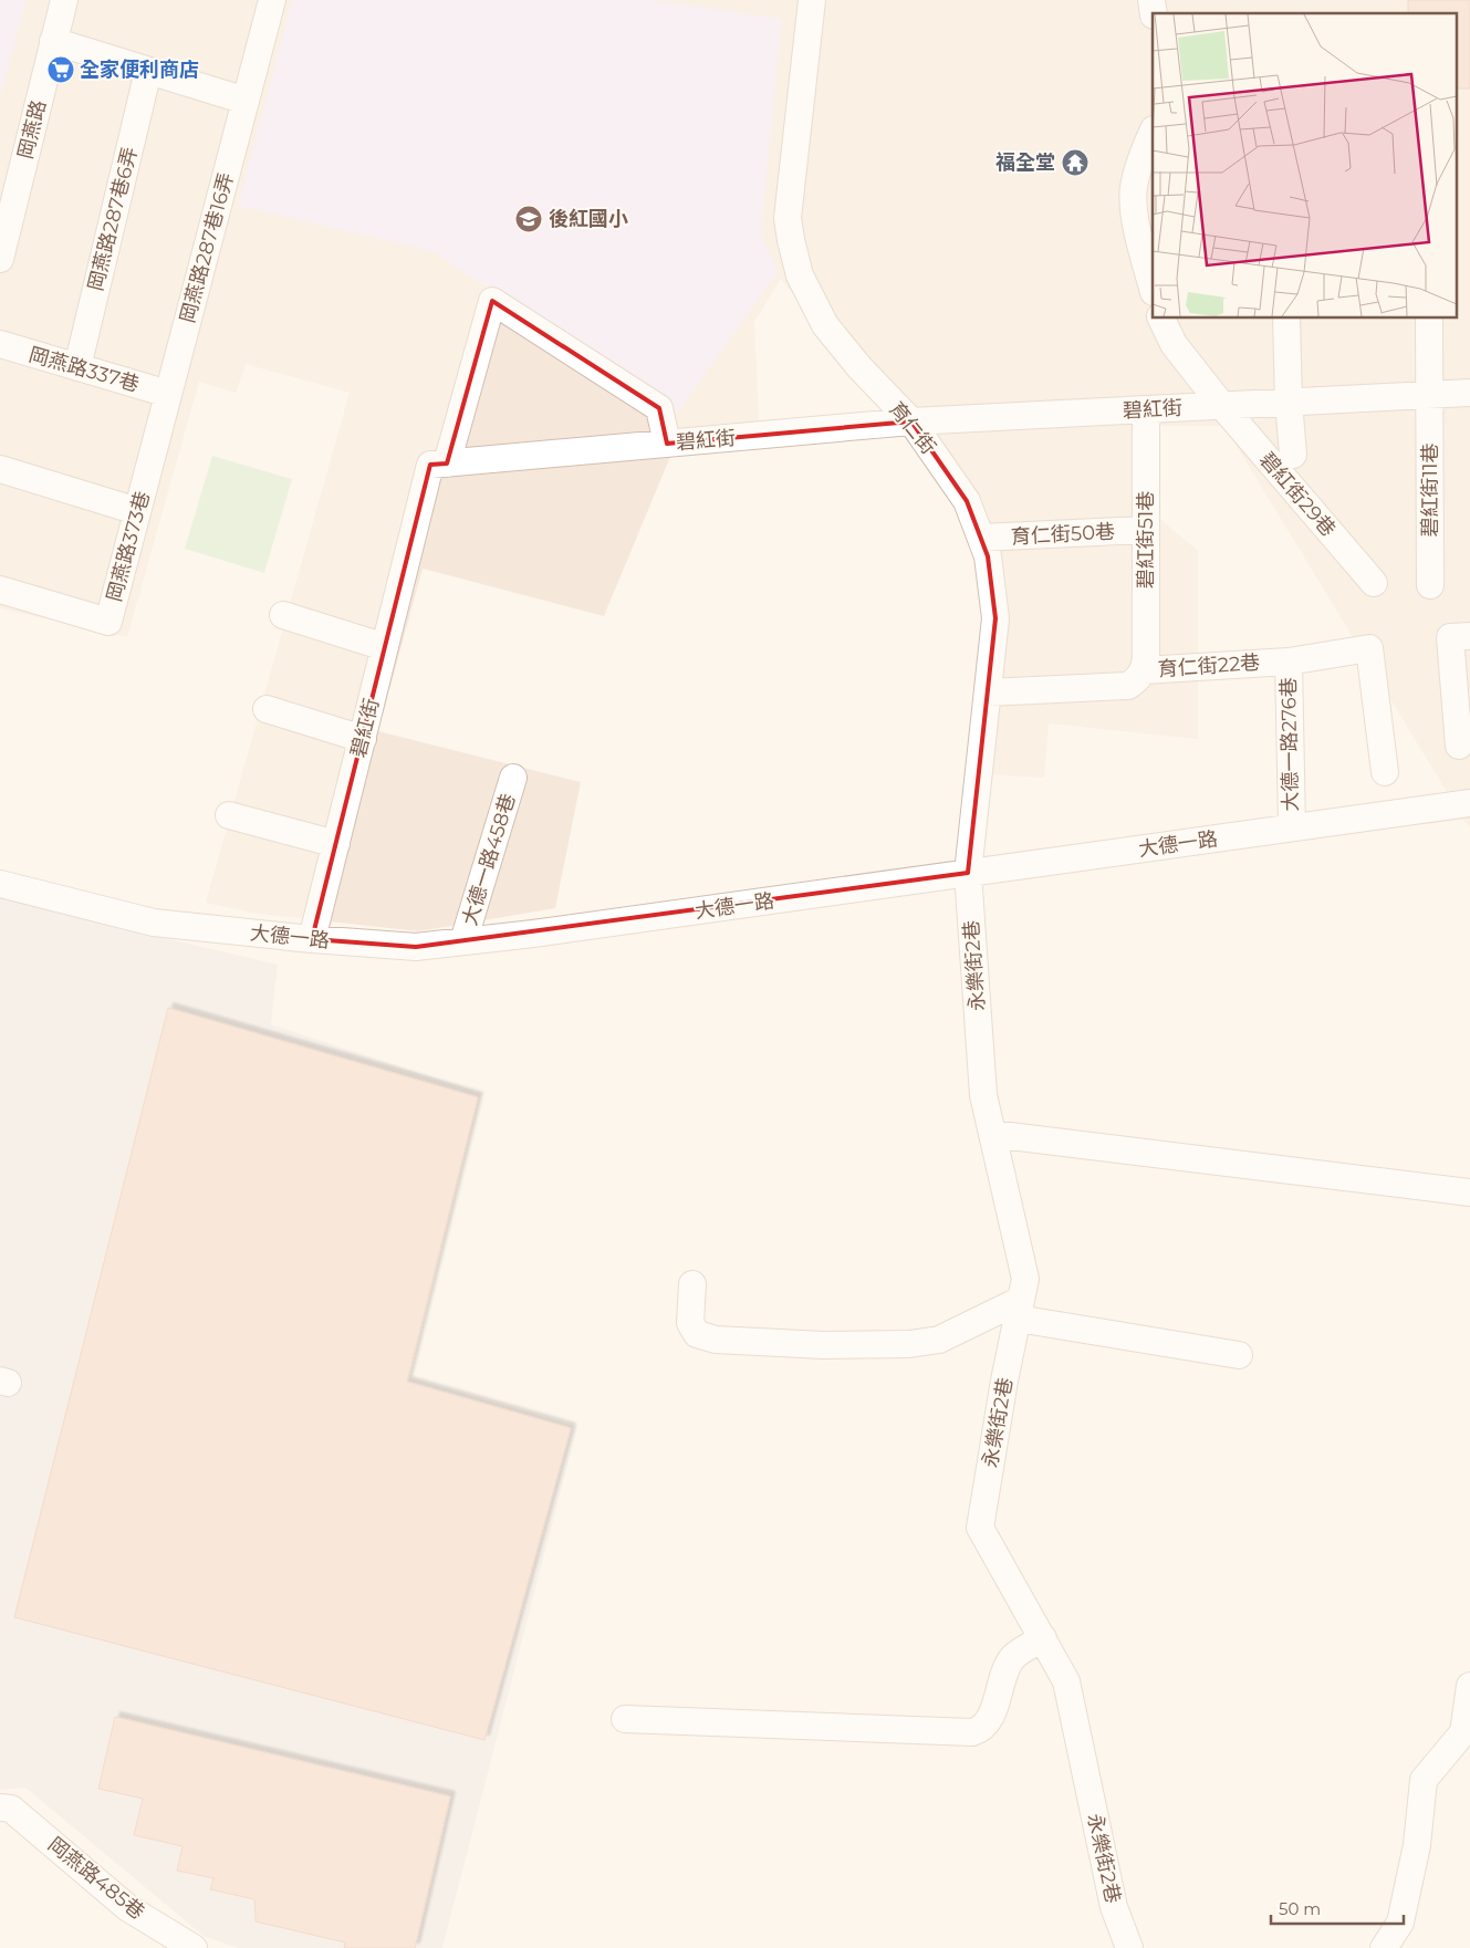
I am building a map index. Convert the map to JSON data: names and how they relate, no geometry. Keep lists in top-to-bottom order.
{
  "streets": {
    "street": [
      "岡燕路",
      "岡燕路287巷6弄",
      "岡燕路287巷16弄",
      "岡燕路337巷",
      "碧紅街",
      "育仁街",
      "碧紅街11巷",
      "碧紅街29巷",
      "育仁街50巷",
      "碧紅街51巷",
      "岡燕路373巷",
      "育仁街22巷",
      "大德一路276巷",
      "大德一路",
      "大德一路458巷",
      "永樂街2巷",
      "岡燕路485巷"
    ]
  },
  "crossings": [
    ["岡燕路287巷6弄", "岡燕路337巷"],
    ["岡燕路287巷16弄", "岡燕路337巷"],
    ["岡燕路287巷16弄", "岡燕路373巷"],
    ["岡燕路337巷", "岡燕路373巷"],
    ["碧紅街", "育仁街"],
    ["碧紅街", "碧紅街11巷"],
    ["碧紅街", "碧紅街29巷"],
    ["碧紅街", "碧紅街51巷"],
    ["碧紅街", "大德一路"],
    ["育仁街", "育仁街50巷"],
    ["育仁街", "育仁街22巷"],
    ["育仁街", "大德一路"],
    ["育仁街", "永樂街2巷"],
    ["育仁街50巷", "碧紅街51巷"],
    ["碧紅街51巷", "育仁街22巷"],
    ["育仁街22巷", "大德一路276巷"],
    ["大德一路276巷", "大德一路"],
    ["大德一路", "大德一路458巷"],
    ["大德一路", "永樂街2巷"]
  ],
  "places": {
    "supermarket": ["全家便利商店"],
    "temple": ["福全堂"],
    "school or university": ["後紅國小"]
  },
  "scale_bar": "50 m"
}
